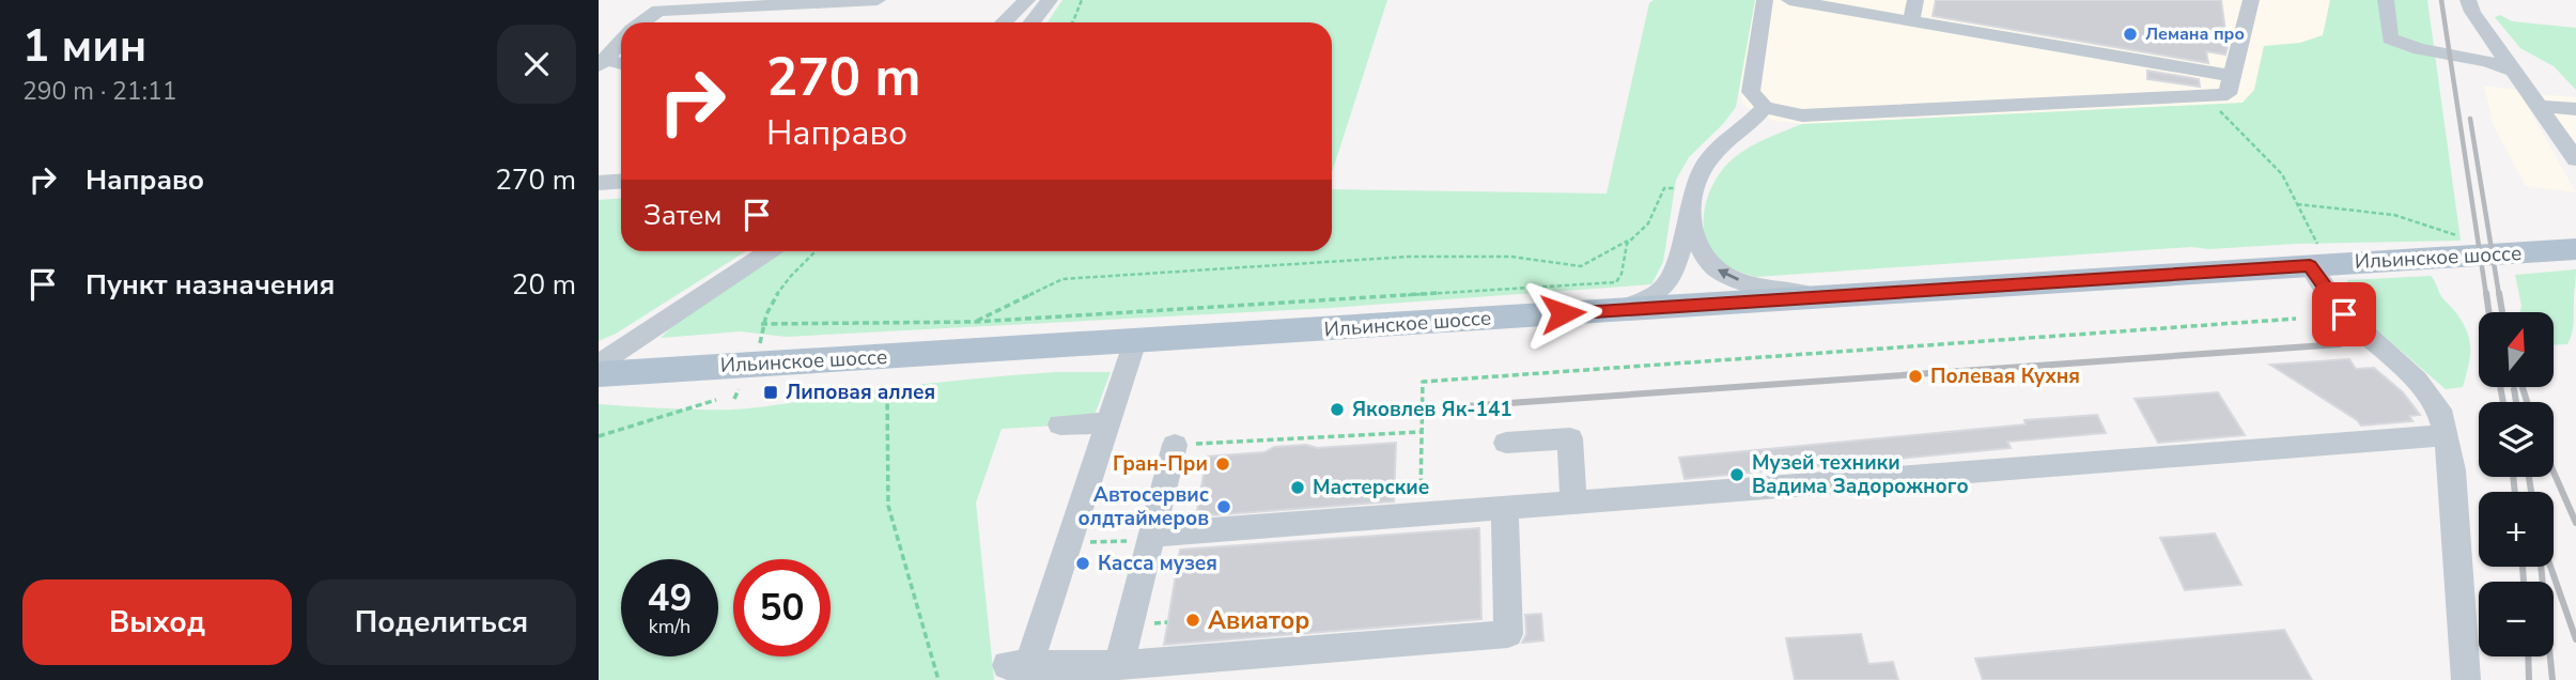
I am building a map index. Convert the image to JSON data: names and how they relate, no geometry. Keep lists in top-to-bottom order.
{
  "streets": {
    "main road": ["Ильинское шоссе"]
  },
  "places": {
    "other": [
      "Лемана про",
      "Полевая Кухня",
      "Яковлев Як-141",
      "Гран-При",
      "Музей техники Вадима Задорожного",
      "Мастерские",
      "Автосервис олдтаймеров",
      "Касса музея",
      "Авиатор"
    ],
    "transit": ["Липовая аллея"]
  },
  "north": "top",
  "page": {
    "heading": ["1 мин", "290 m · 21:11"],
    "turn": ["270 m", "Направо"],
    "list": [
      {
        "name": "Направо",
        "value": "270 m"
      },
      {
        "name": "Пункт назначения",
        "value": "20 m"
      }
    ],
    "then": "Затем",
    "map_buttons": ["+", "−"],
    "speed": "49 km/h",
    "limit": "50",
    "buttons": ["Выход", "Поделиться"]
  }
}
